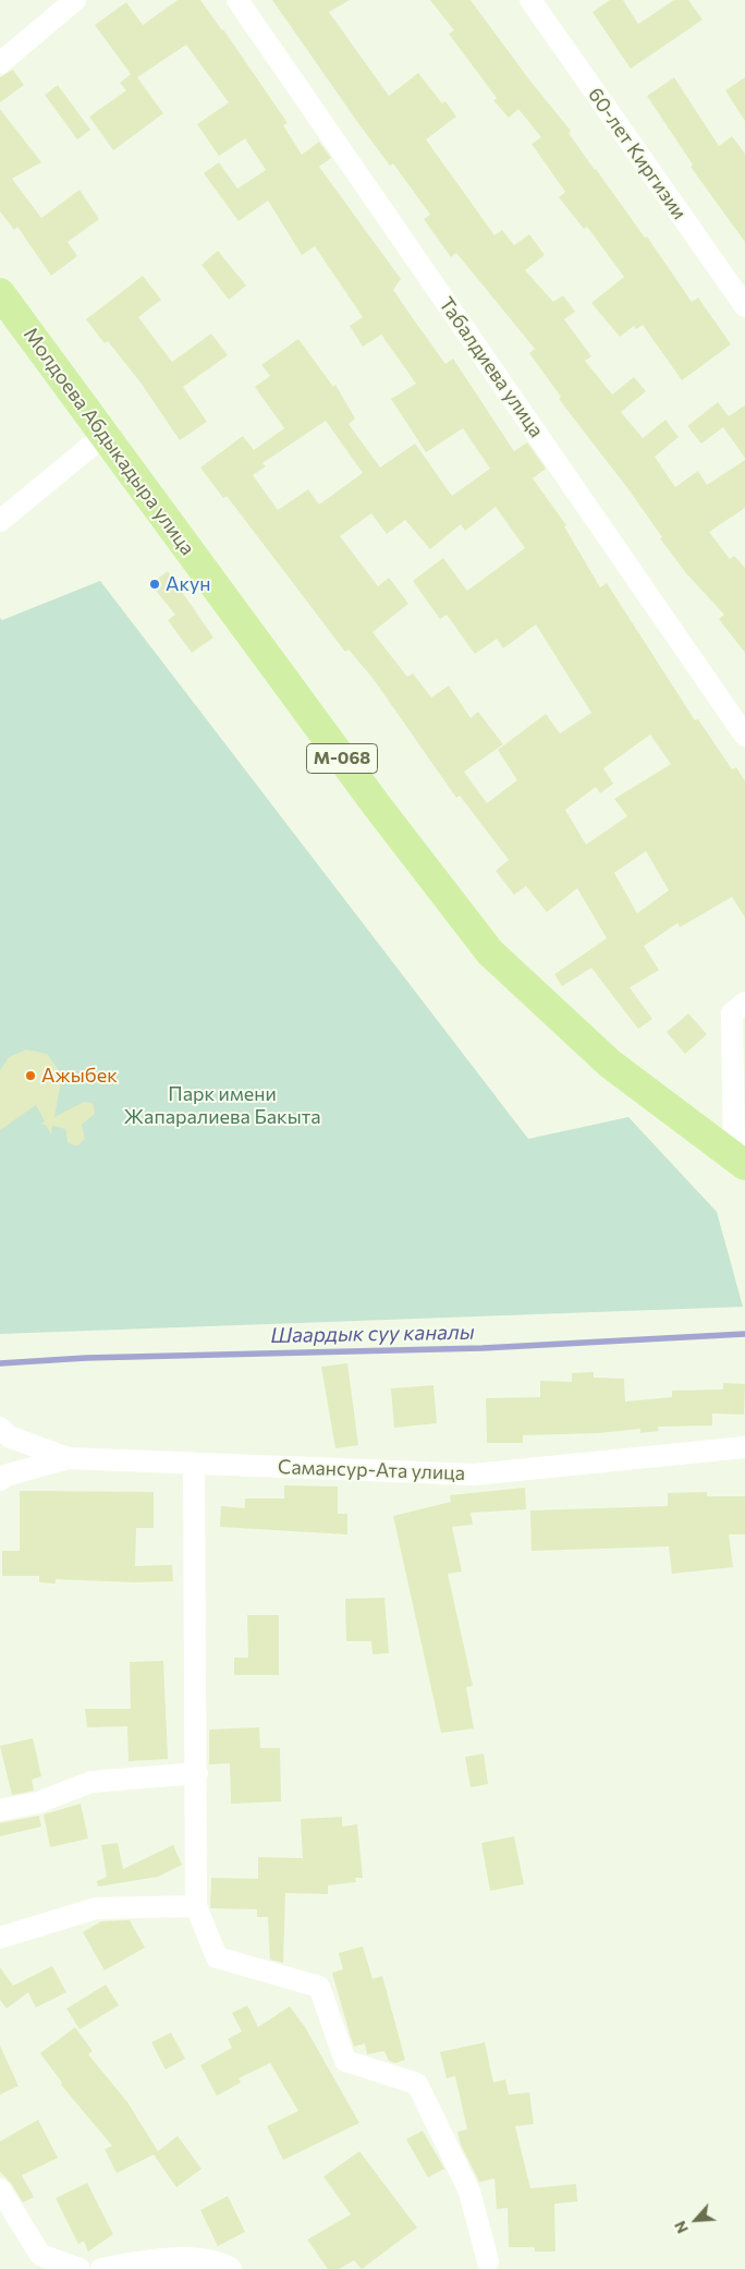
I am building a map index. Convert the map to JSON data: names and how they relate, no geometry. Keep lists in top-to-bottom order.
{
  "streets": {
    "main road": ["Молдоева Абдыкадыра улица", "М-068"],
    "street": ["60-лет Киргизии", "Табалдиева улица", "Самансур-Ата улица"]
  },
  "water": ["Шаардык суу каналы"],
  "parks": ["Парк имени Жапаралиева Бакыта"],
  "places": ["Акун", "Ажыбек"],
  "north": "bottom left"
}
